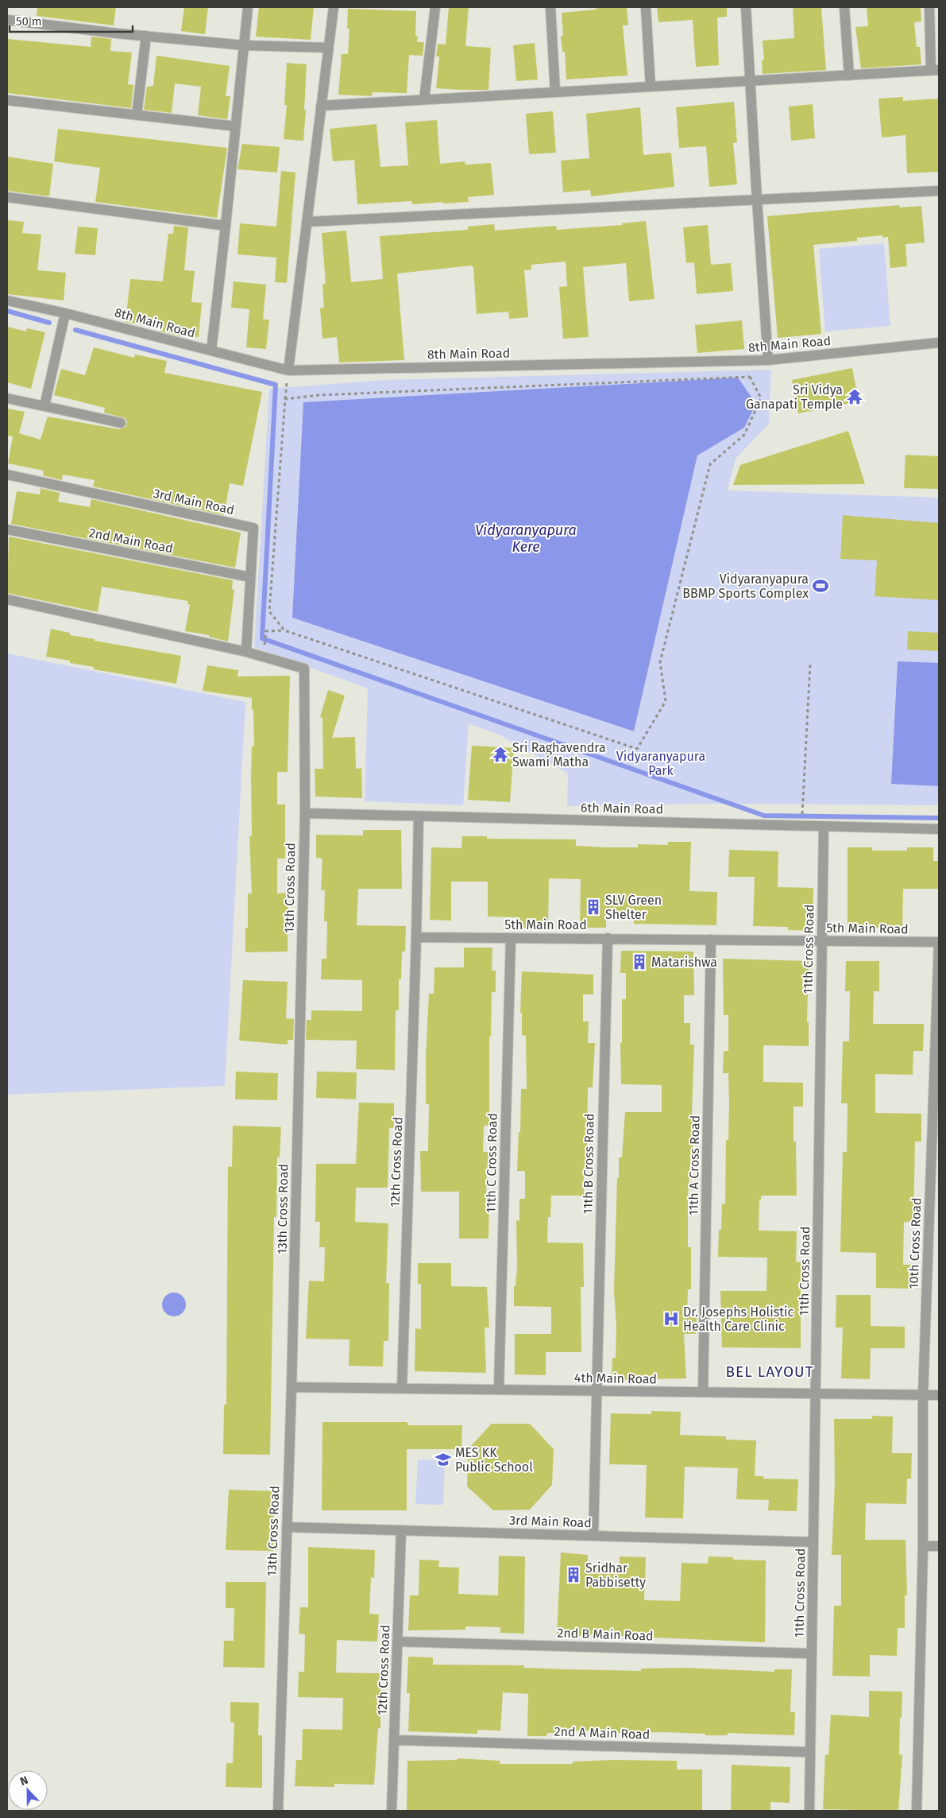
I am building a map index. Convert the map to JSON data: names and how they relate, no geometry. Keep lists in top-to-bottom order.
{
  "streets": {
    "street": [
      "8th Main Road",
      "3rd Main Road",
      "2nd Main Road",
      "6th Main Road",
      "13th Cross Road",
      "5th Main Road",
      "11th Cross Road",
      "12th Cross Road",
      "11th C Cross Road",
      "11th B Cross Road",
      "11th A Cross Road",
      "10th Cross Road",
      "4th Main Road",
      "2nd B Main Road",
      "2nd A Main Road"
    ]
  },
  "crossings": [
    ["3rd Main Road", "2nd Main Road"],
    ["3rd Main Road", "13th Cross Road"],
    ["3rd Main Road", "11th Cross Road"],
    ["3rd Main Road", "12th Cross Road"],
    ["3rd Main Road", "11th B Cross Road"],
    ["6th Main Road", "13th Cross Road"],
    ["6th Main Road", "11th Cross Road"],
    ["13th Cross Road", "4th Main Road"],
    ["5th Main Road", "11th Cross Road"],
    ["5th Main Road", "12th Cross Road"],
    ["5th Main Road", "11th C Cross Road"],
    ["5th Main Road", "11th B Cross Road"],
    ["5th Main Road", "11th A Cross Road"],
    ["5th Main Road", "10th Cross Road"],
    ["11th Cross Road", "4th Main Road"],
    ["11th Cross Road", "2nd B Main Road"],
    ["11th Cross Road", "2nd A Main Road"],
    ["12th Cross Road", "4th Main Road"],
    ["12th Cross Road", "2nd B Main Road"],
    ["12th Cross Road", "2nd A Main Road"],
    ["11th C Cross Road", "4th Main Road"],
    ["11th B Cross Road", "4th Main Road"],
    ["11th A Cross Road", "4th Main Road"],
    ["10th Cross Road", "4th Main Road"]
  ],
  "districts": ["BEL LAYOUT"],
  "water": ["Vidyaranyapura Kere"],
  "parks": ["Vidyaranyapura Park"],
  "places": {
    "temple": ["Sri Vidya Ganapati Temple", "Sri Raghavendra Swami Matha"],
    "sports": ["Vidyaranyapura BBMP Sports Complex"],
    "building": ["SLV Green Shelter", "Matarishwa", "Sridhar Pabbisetty"],
    "hospital": ["Dr. Josephs Holistic Health Care Clinic"],
    "school or university": ["MES KK Public School"]
  },
  "scale_bar": "50 m",
  "north": "top"
}
